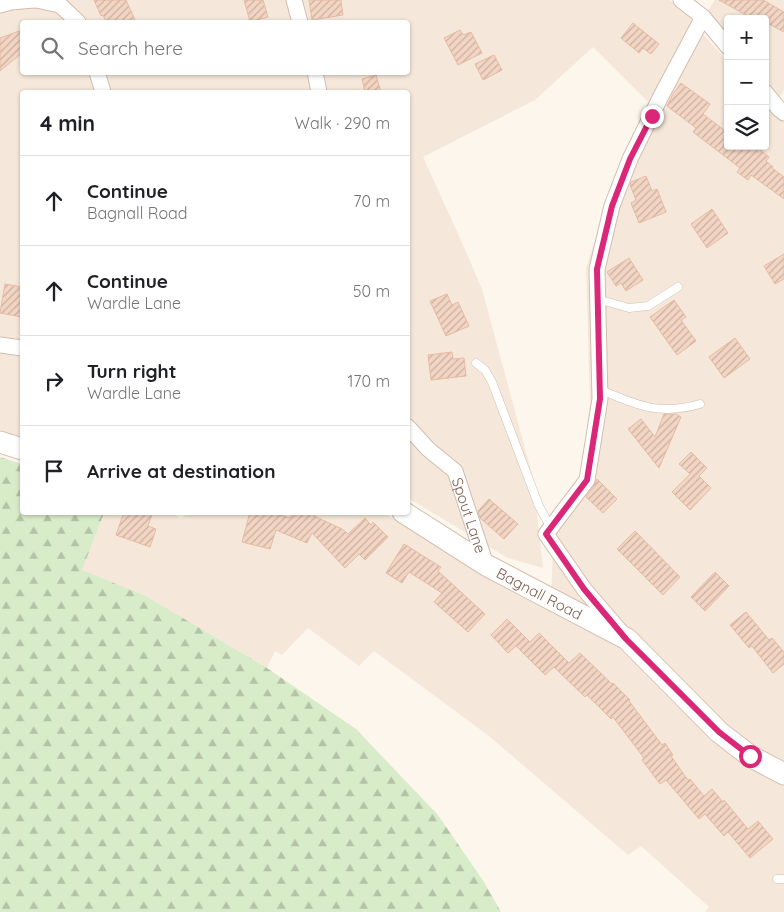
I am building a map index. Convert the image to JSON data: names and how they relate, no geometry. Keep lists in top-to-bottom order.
{
  "streets": {
    "street": ["Spout Lane", "Bagnall Road"]
  },
  "crossings": [
    ["Spout Lane", "Bagnall Road"]
  ],
  "page": {
    "map_buttons": ["+", "−"],
    "search": "Search here",
    "heading": ["4 min", "Walk · 290 m"],
    "list": [
      ["Continue", "Bagnall Road", "70 m"],
      ["Continue", "Wardle Lane", "50 m"],
      ["Turn right", "Wardle Lane", "170 m"],
      "Arrive at destination"
    ]
  }
}
